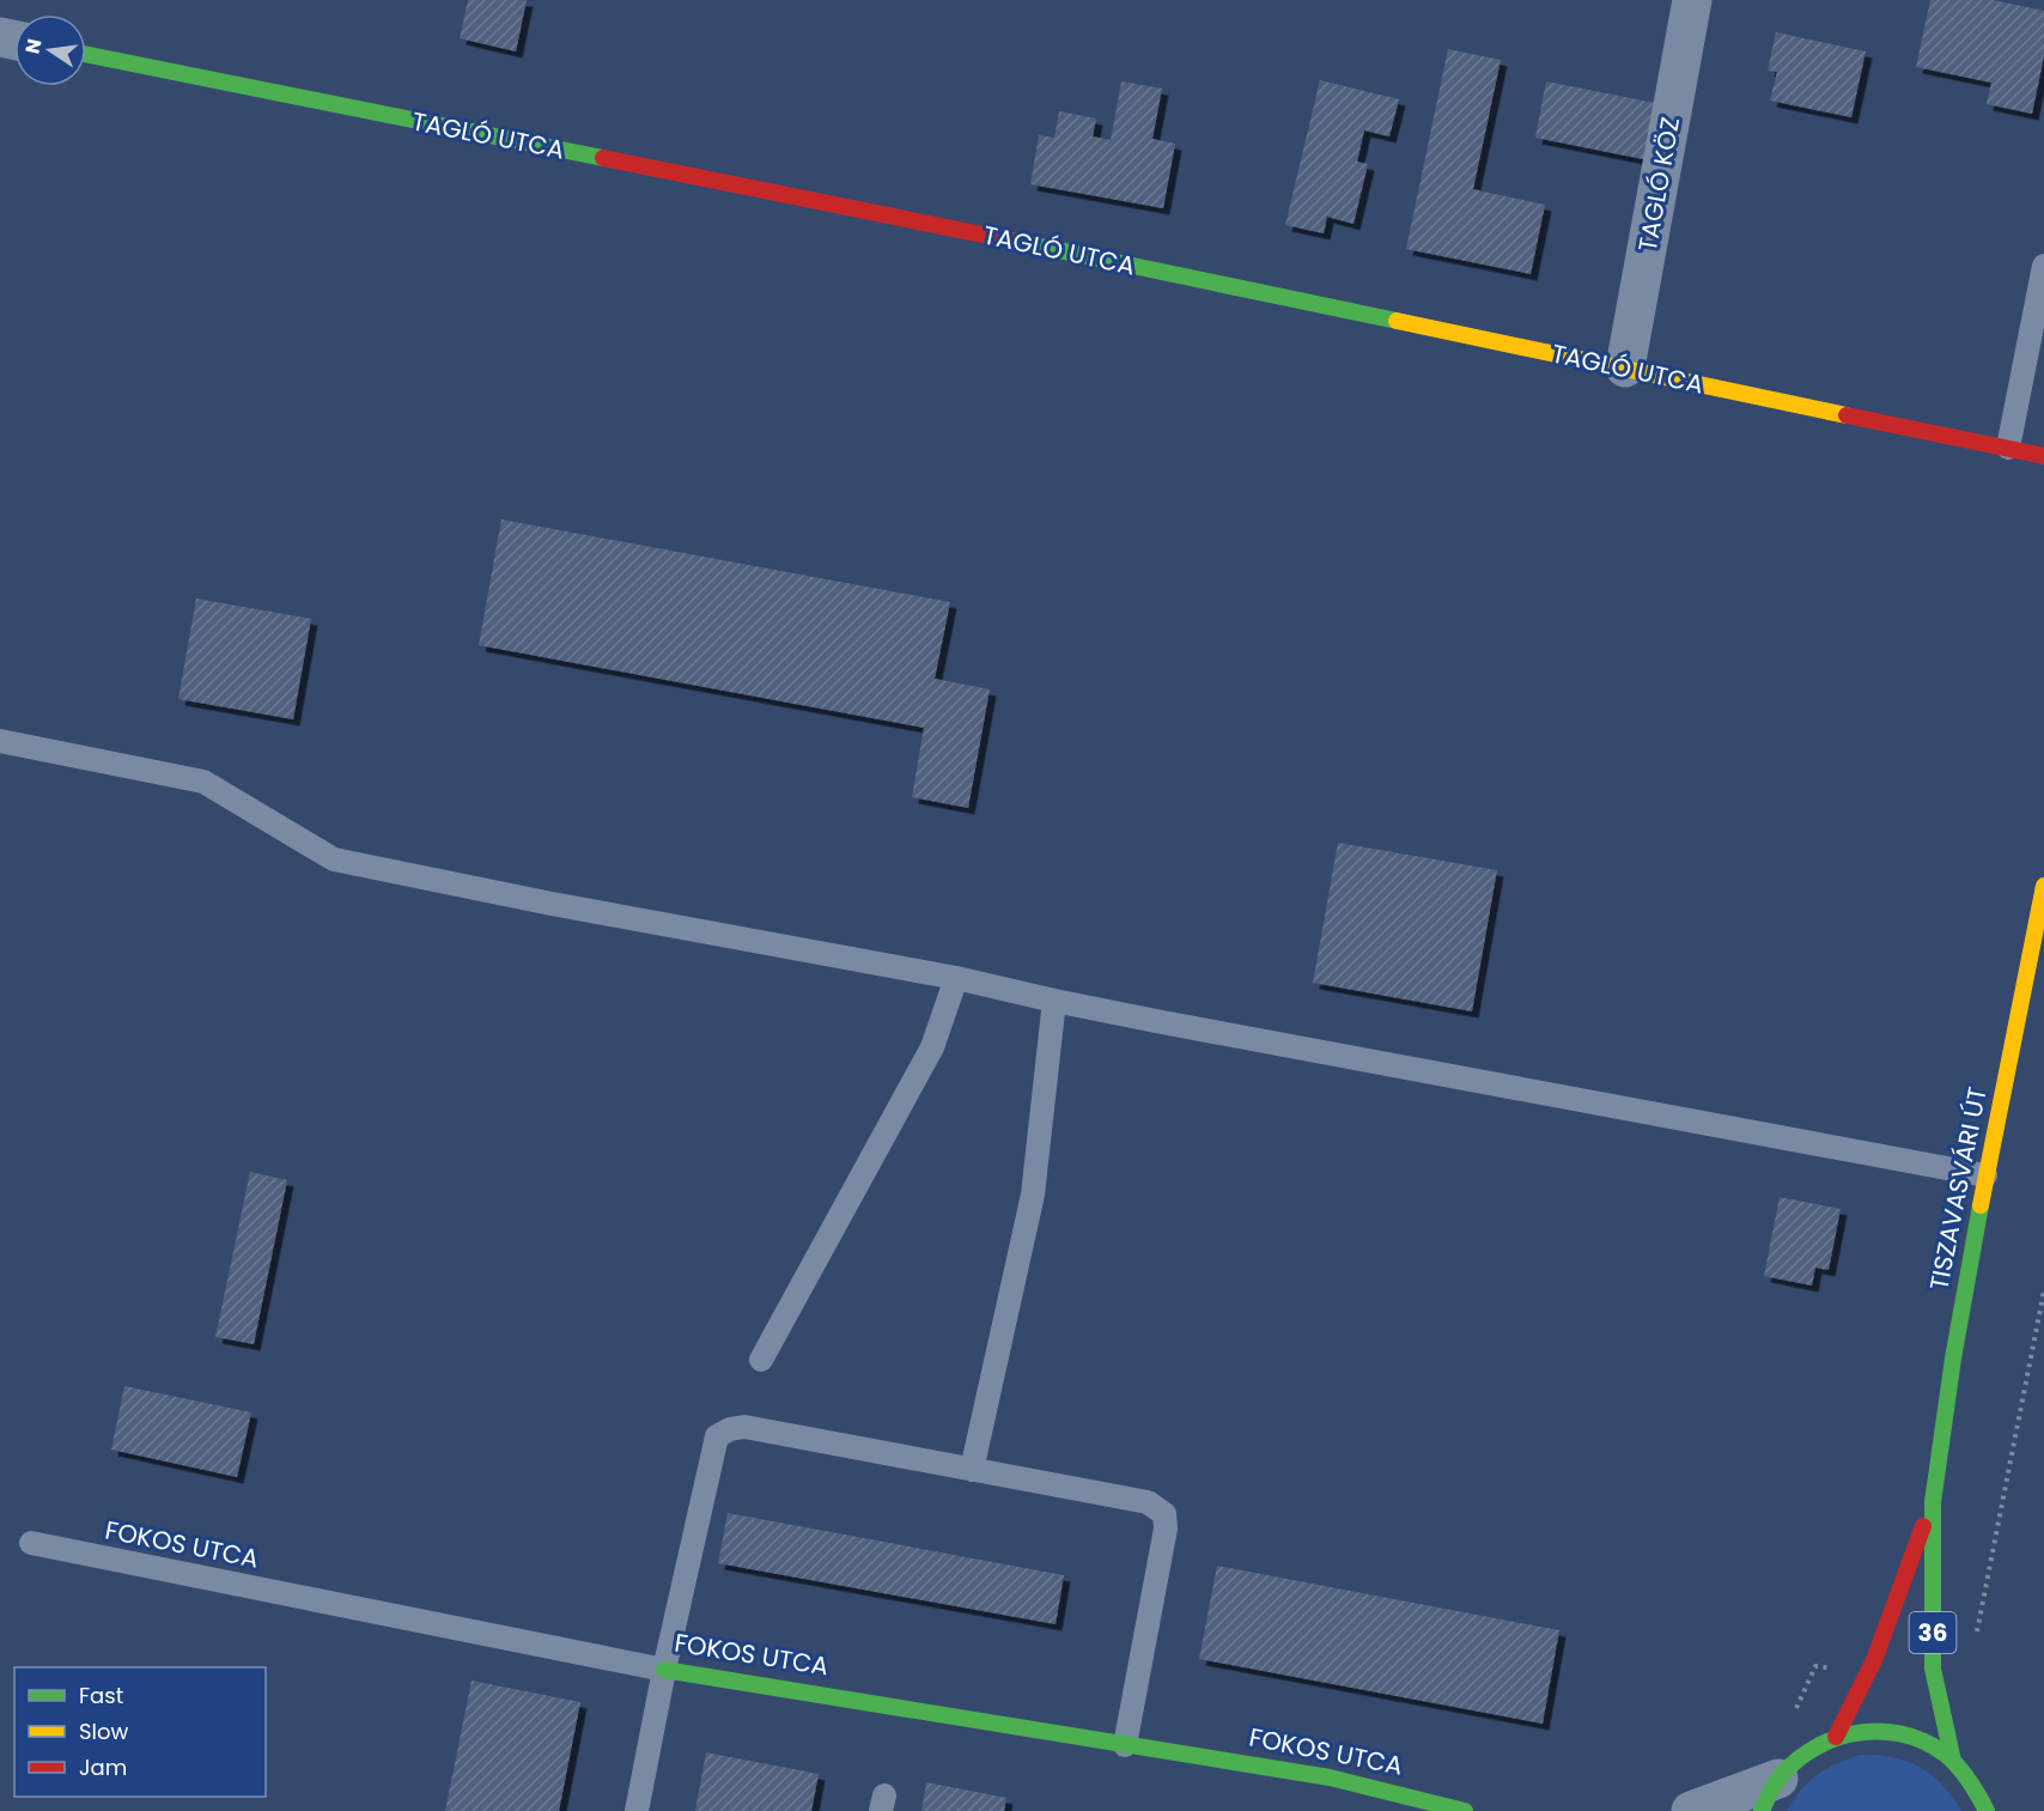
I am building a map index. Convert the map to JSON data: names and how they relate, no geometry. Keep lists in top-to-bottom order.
{
  "streets": {
    "street": [
      "TAGLÓ UTCA",
      "TAGLÓ KÖZ",
      "TISZAVASVÁRI ÚT",
      "FOKOS UTCA",
      "36"
    ]
  },
  "crossings": [
    ["TAGLÓ UTCA", "TAGLÓ KÖZ"],
    ["TISZAVASVÁRI ÚT", "36"]
  ],
  "legend": ["Fast", "Slow", "Jam"],
  "north": "left"
}
